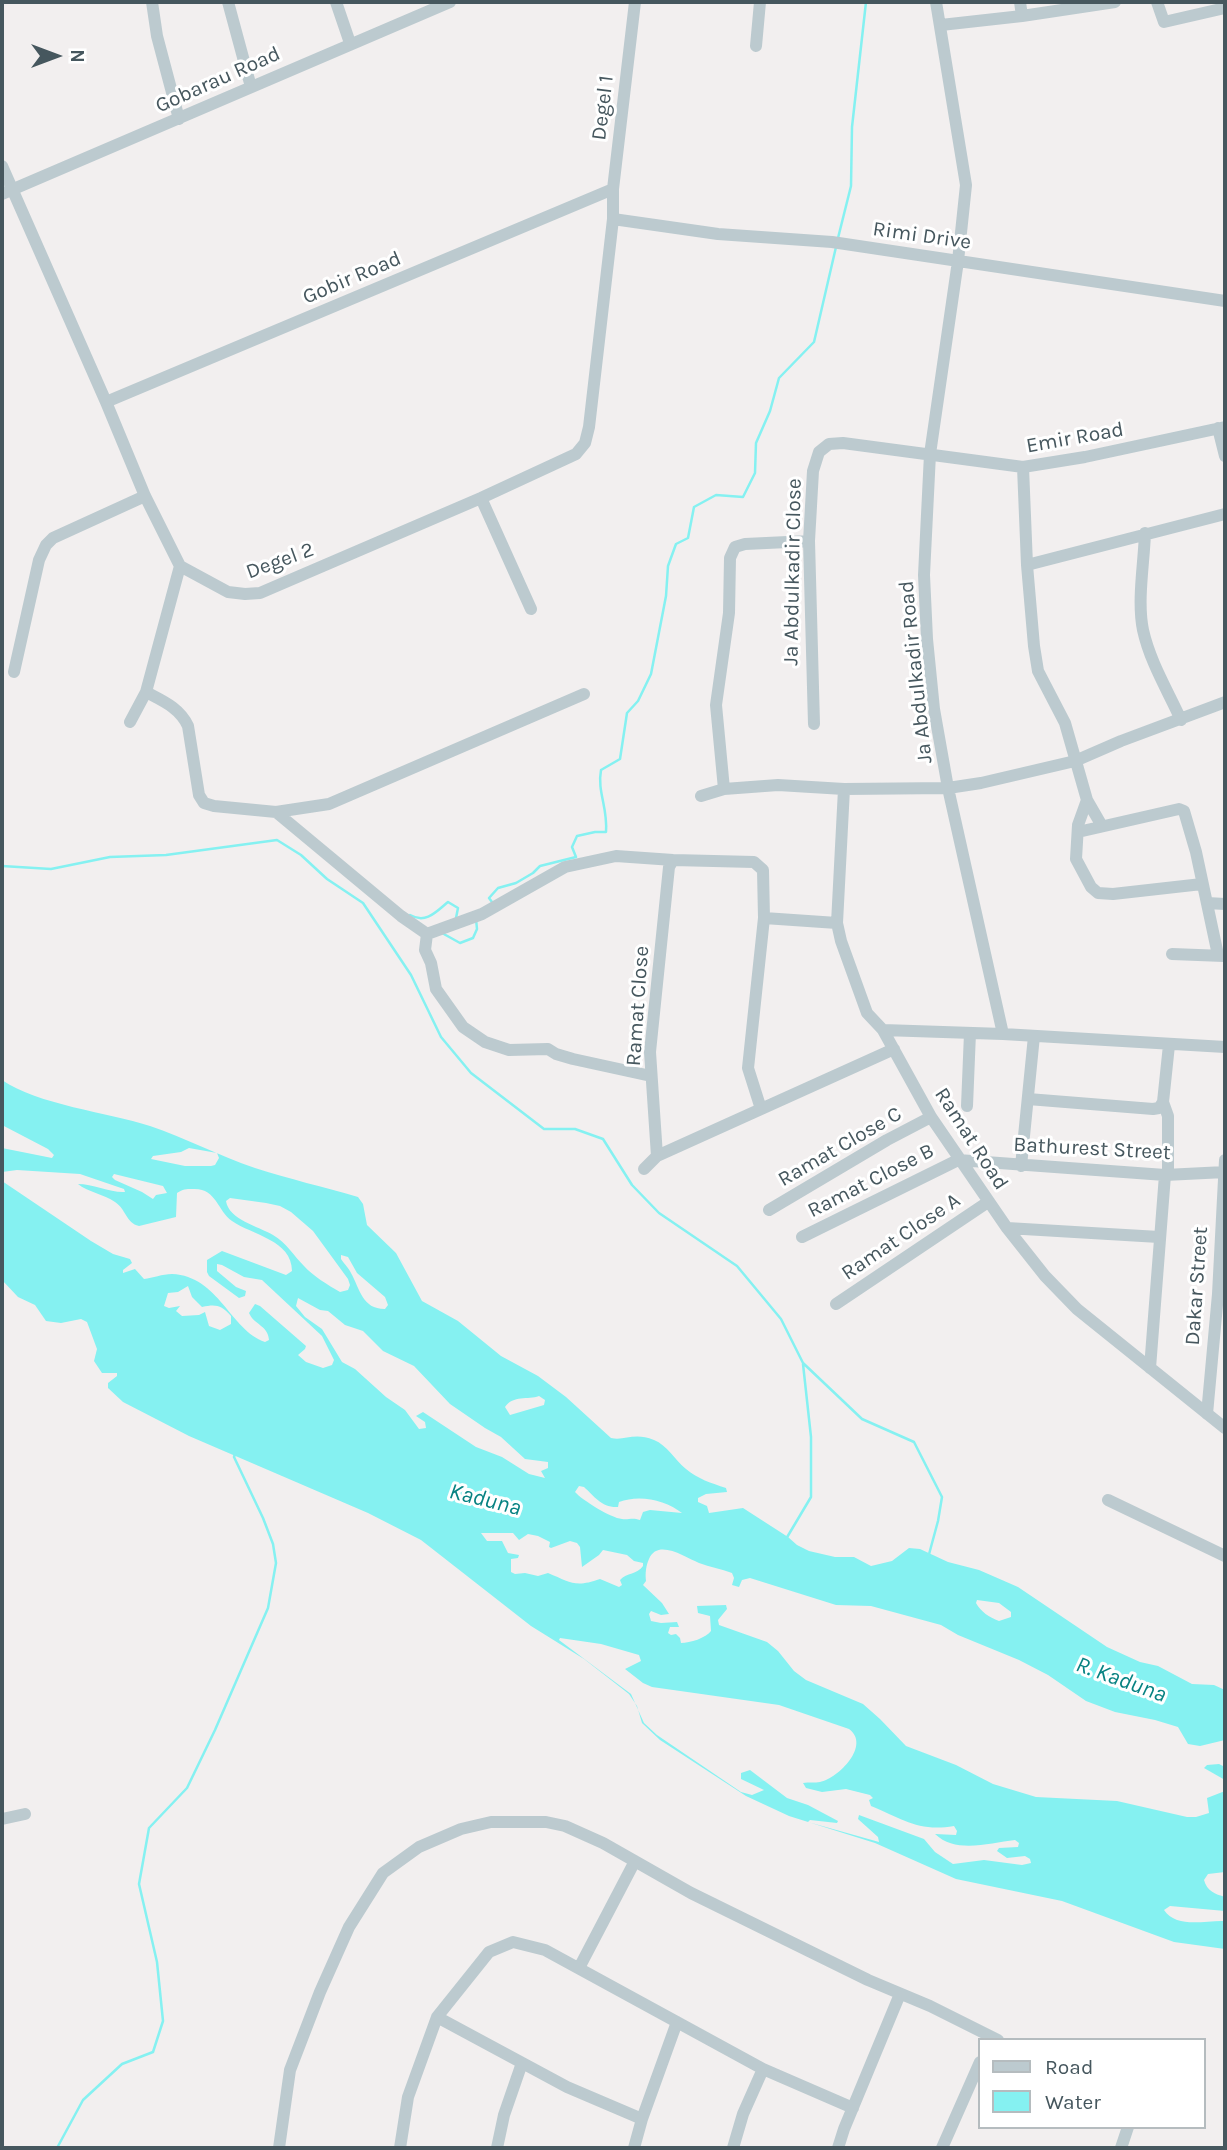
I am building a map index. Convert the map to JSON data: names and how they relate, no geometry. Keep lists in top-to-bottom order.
{
  "streets": {
    "street": [
      "Gobarau Road",
      "Degel 1",
      "Rimi Drive",
      "Gobir Road",
      "Emir Road",
      "Degel 2",
      "Ja Abdulkadir Close",
      "Ja Abdulkadir Road",
      "Ramat Close",
      "Ramat Road",
      "Ramat Close C",
      "Bathurest Street",
      "Ramat Close B",
      "Ramat Close A",
      "Dakar Street"
    ]
  },
  "crossings": [
    ["Degel 1", "Rimi Drive"],
    ["Degel 1", "Gobir Road"],
    ["Degel 1", "Degel 2"],
    ["Rimi Drive", "Degel 2"],
    ["Rimi Drive", "Ja Abdulkadir Road"],
    ["Emir Road", "Ja Abdulkadir Close"],
    ["Emir Road", "Ja Abdulkadir Road"],
    ["Ja Abdulkadir Close", "Ja Abdulkadir Road"],
    ["Ramat Road", "Ramat Close C"],
    ["Ramat Road", "Bathurest Street"],
    ["Ramat Road", "Ramat Close B"],
    ["Ramat Road", "Ramat Close A"],
    ["Ramat Road", "Dakar Street"],
    ["Bathurest Street", "Ramat Close B"],
    ["Bathurest Street", "Dakar Street"]
  ],
  "water": ["Kaduna", "R. Kaduna"],
  "legend": ["Road", "Water"],
  "north": "right"
}
